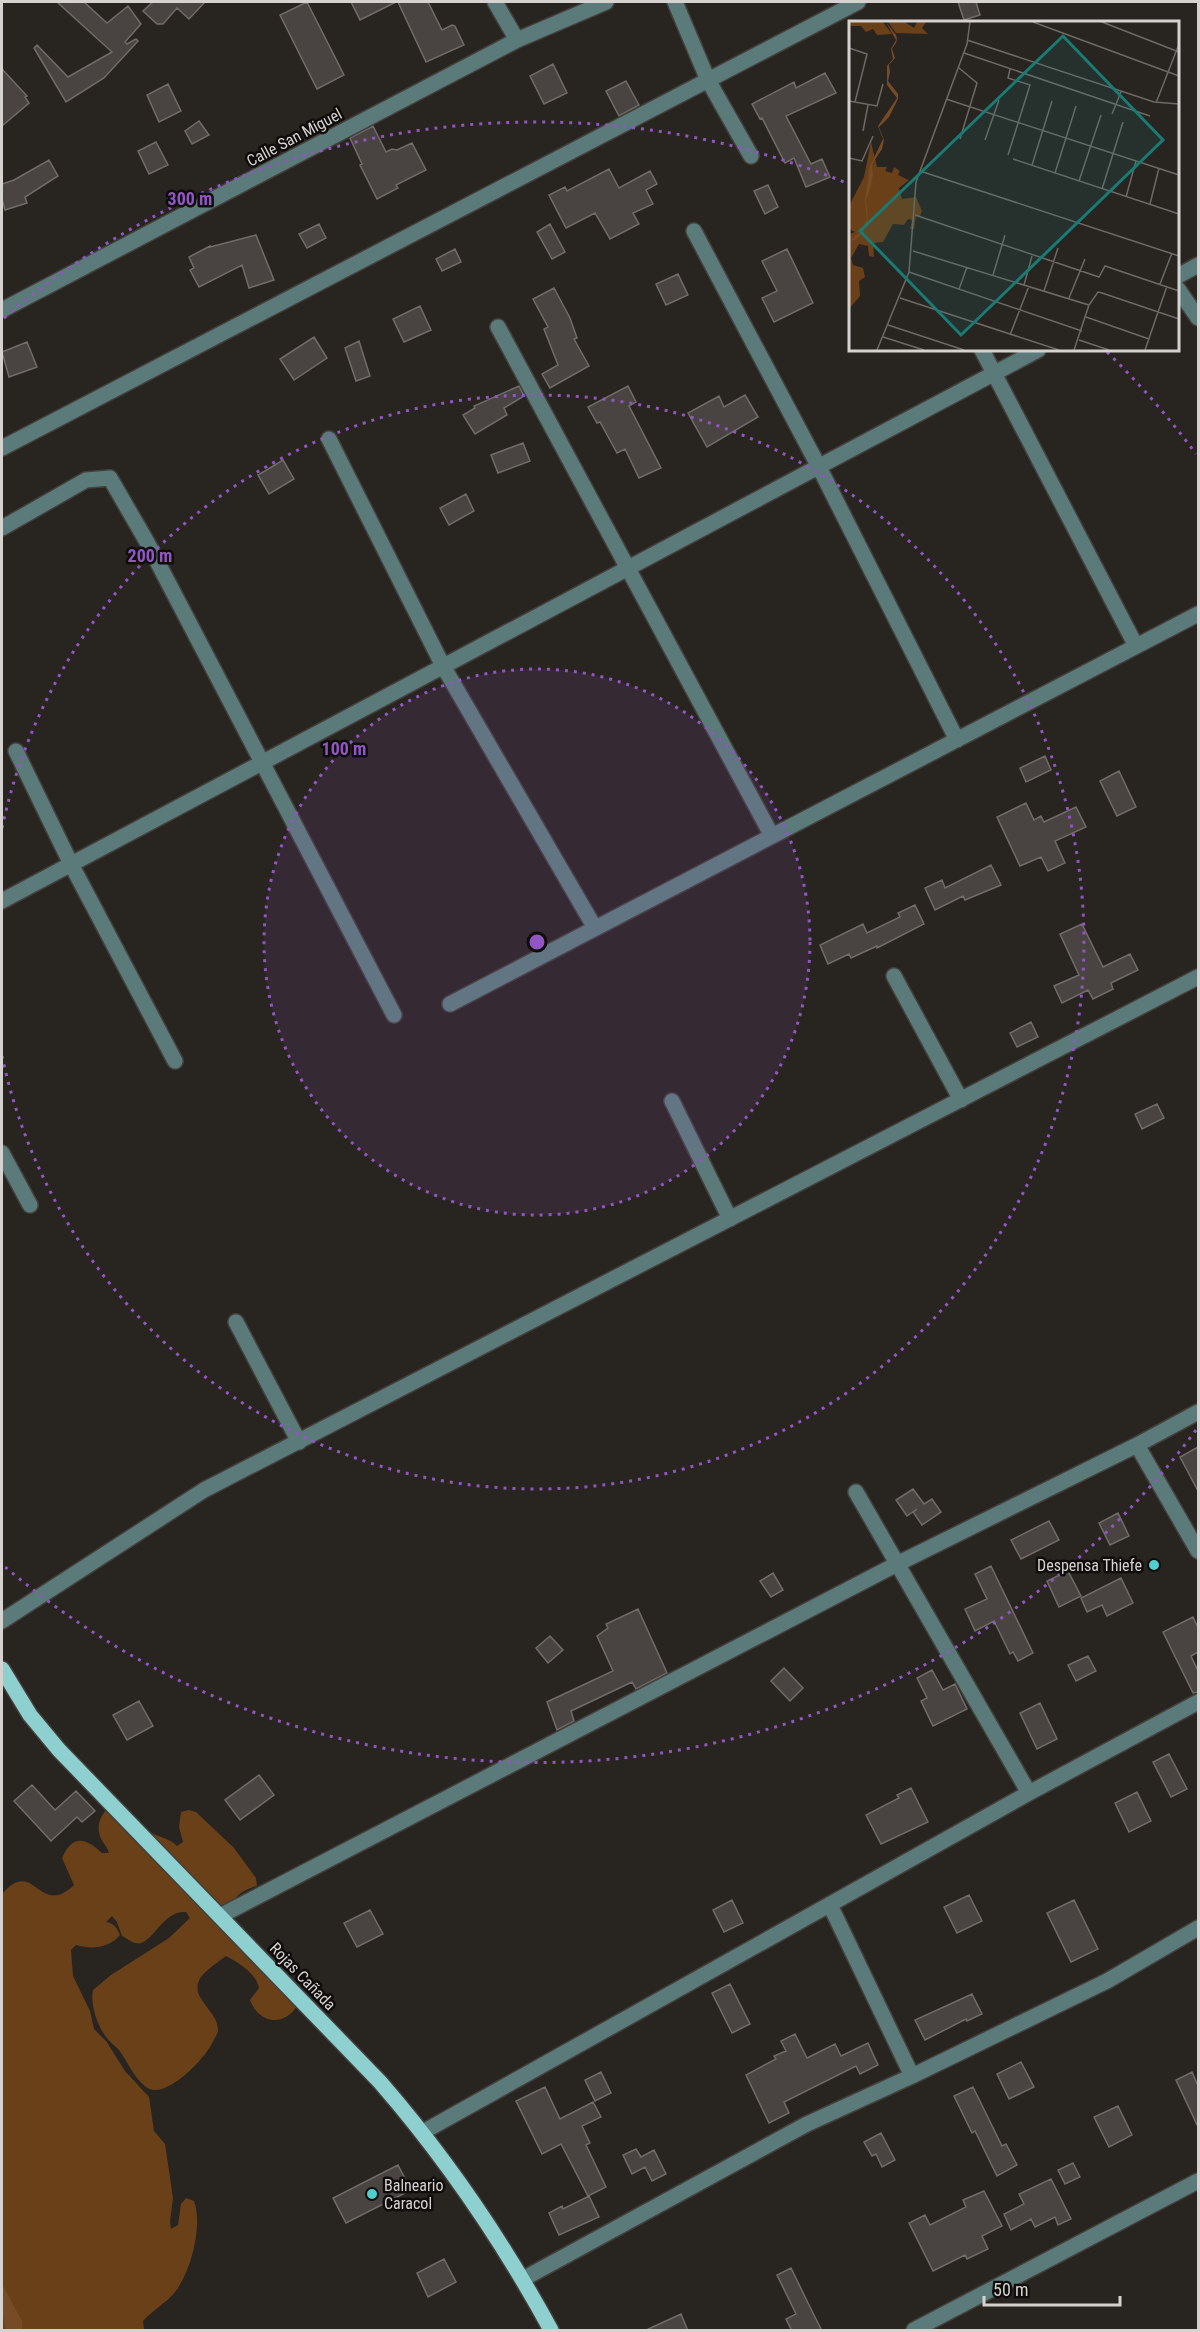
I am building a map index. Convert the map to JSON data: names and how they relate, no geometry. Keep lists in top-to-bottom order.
{
  "streets": {
    "main road": ["Rojas Cañada"],
    "street": ["Calle San Miguel"]
  },
  "places": ["Despensa Thiefe", "Balneario Caracol"],
  "scale_bar": "50 m",
  "rings": ["300 m", "200 m", "100 m"]
}
